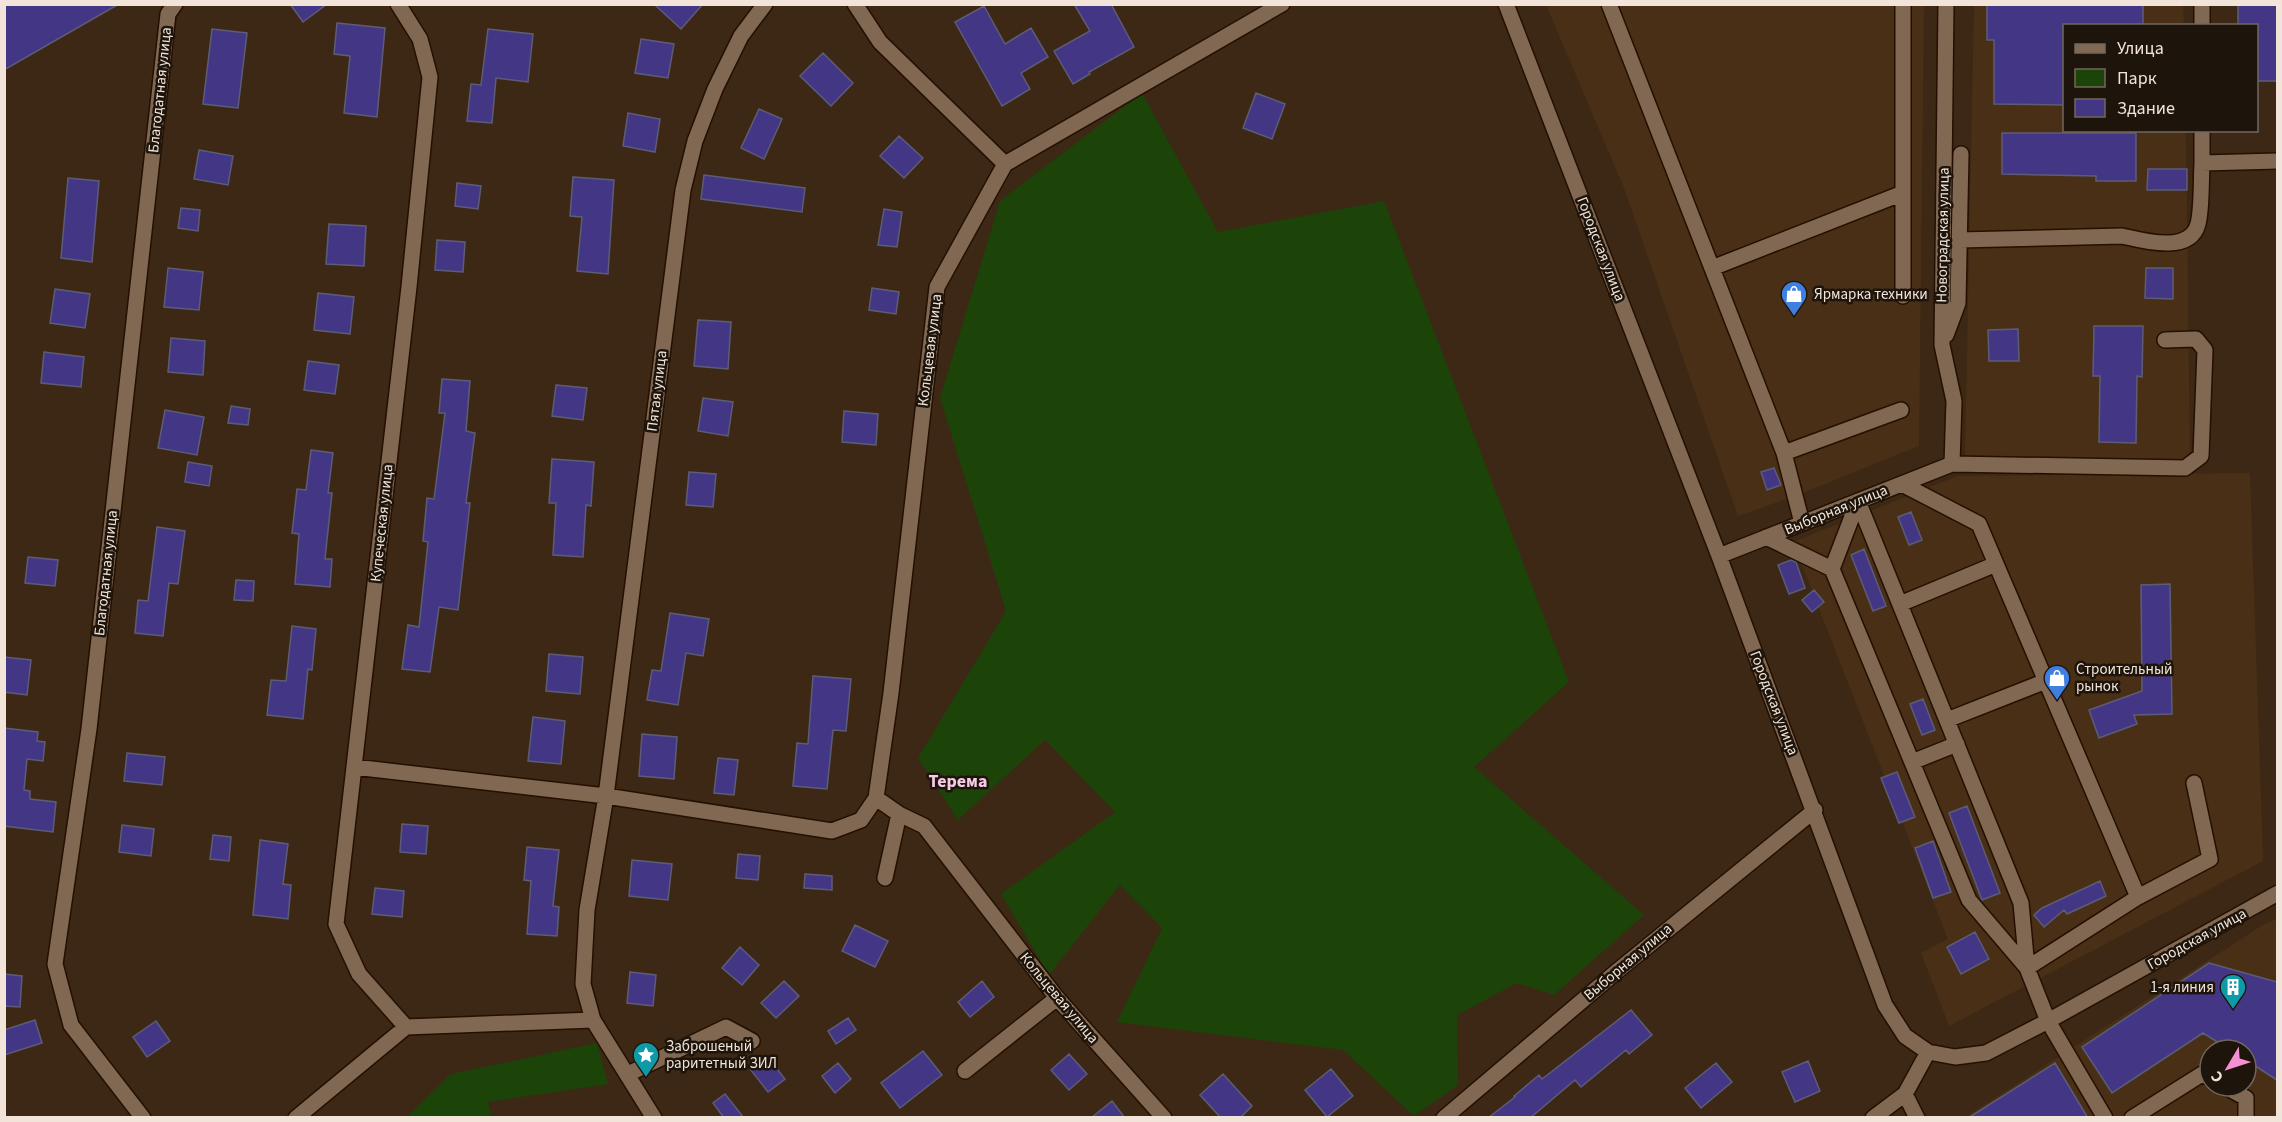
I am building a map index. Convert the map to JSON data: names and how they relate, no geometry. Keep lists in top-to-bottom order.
{
  "streets": {
    "street": [
      "Благодатная улица",
      "Новоградская улица",
      "Городская улица",
      "Кольцевая улица",
      "Пятая улица",
      "Выборная улица",
      "Купеческая улица"
    ]
  },
  "crossings": [
    ["Новоградская улица", "Выборная улица"],
    ["Городская улица", "Выборная улица"]
  ],
  "districts": ["Терема"],
  "places": {
    "shop": ["Ярмарка техники", "Строительный рынок"],
    "building": ["1-я линия"],
    "place": ["Заброшеный раритетный ЗИЛ"]
  },
  "legend": ["Улица", "Парк", "Здание"],
  "north": "bottom left"
}
